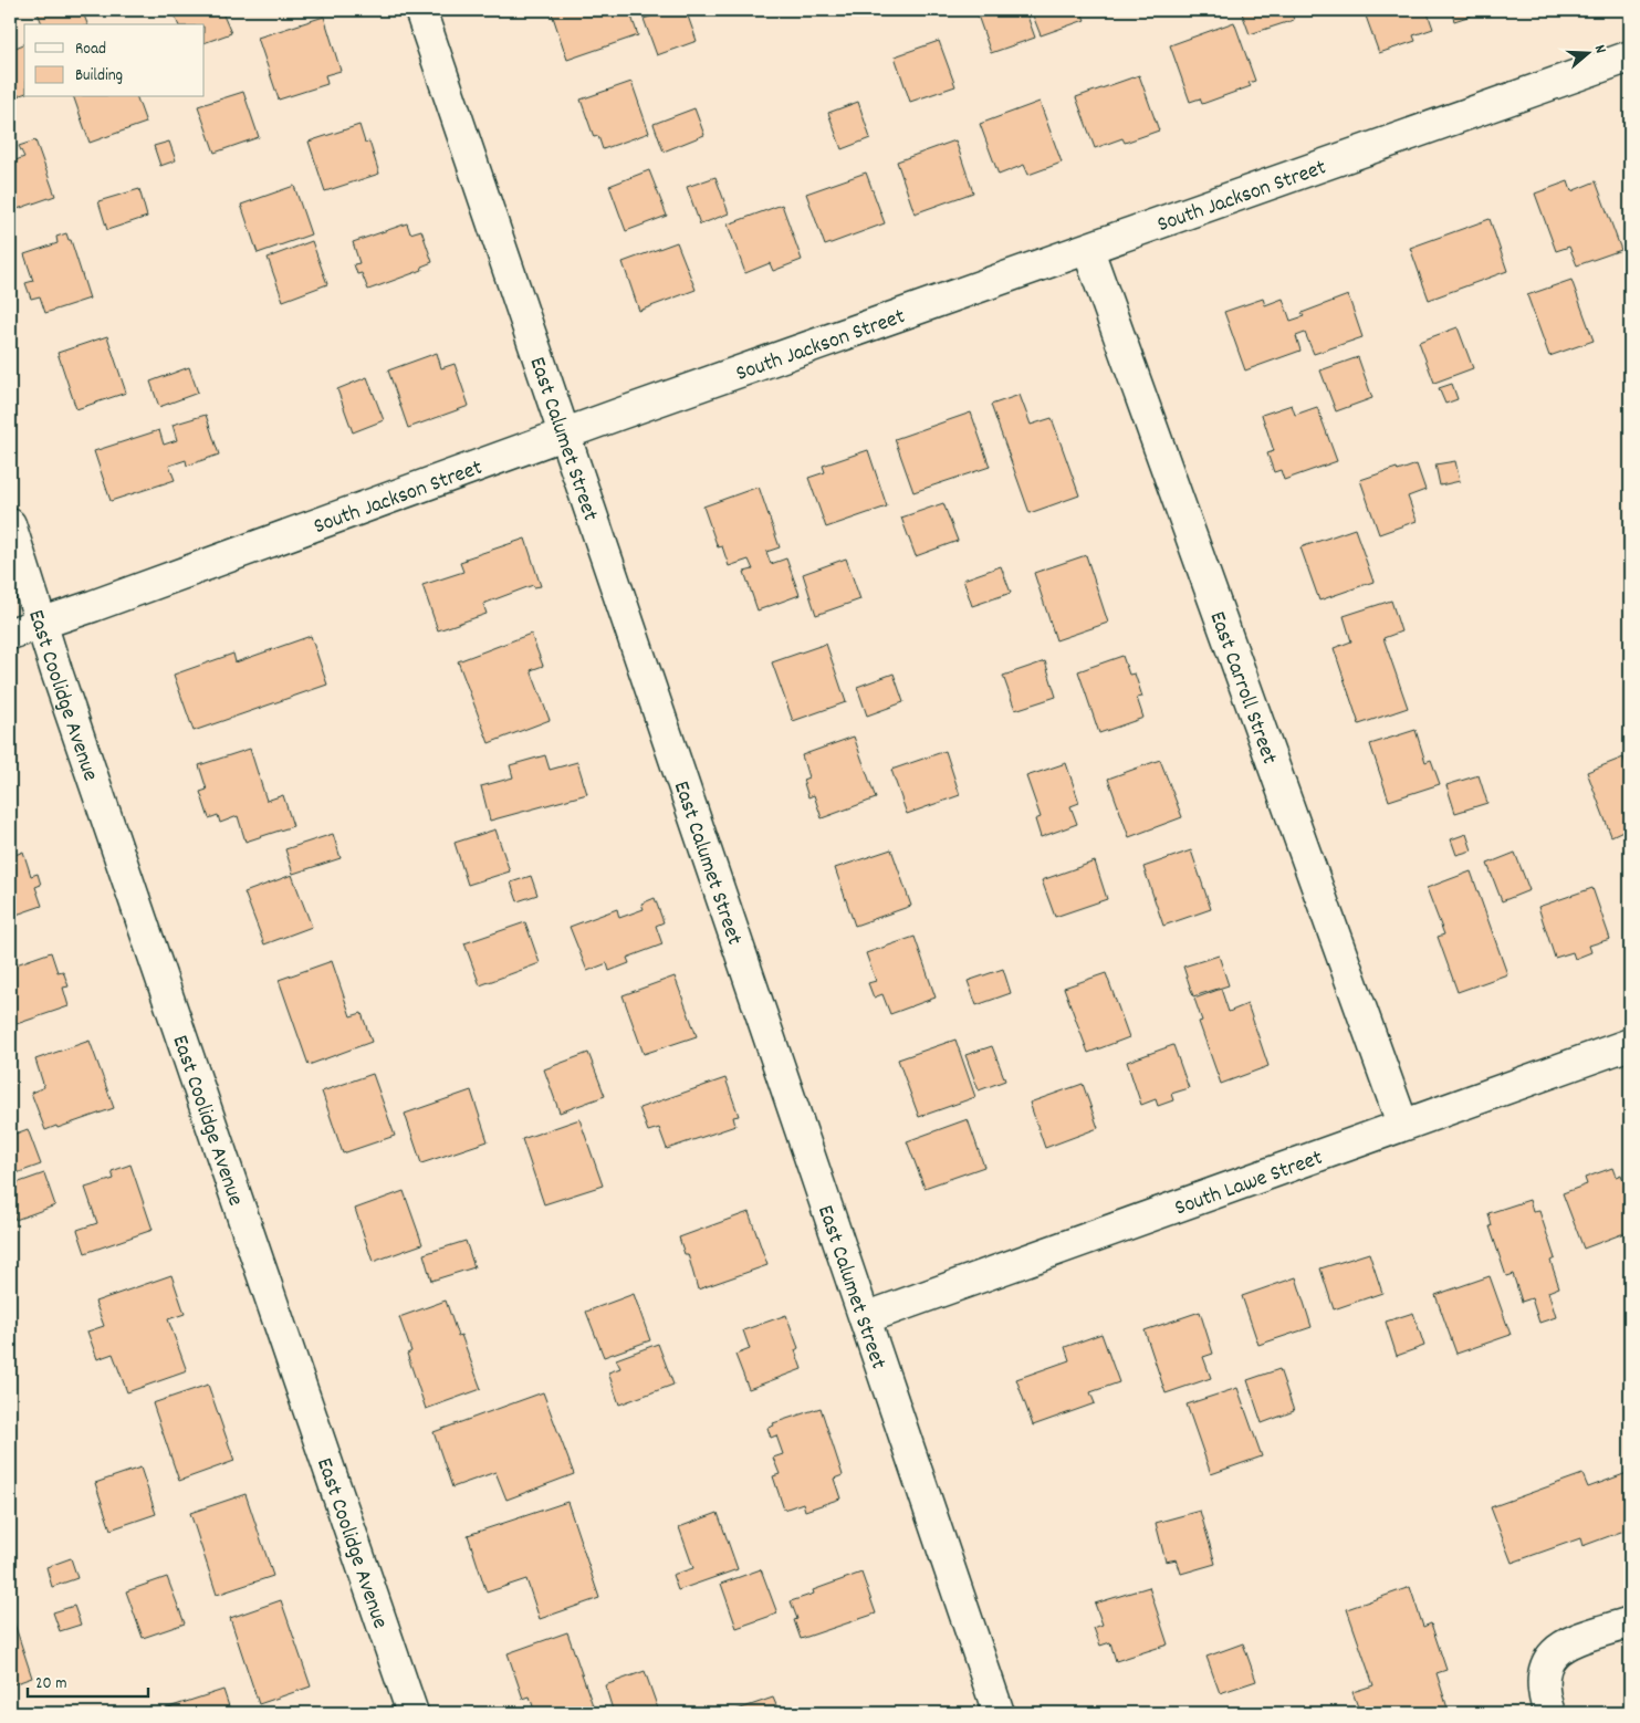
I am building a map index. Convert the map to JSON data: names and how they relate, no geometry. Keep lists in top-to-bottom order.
{
  "streets": {
    "street": [
      "South Jackson Street",
      "East Calumet Street",
      "East Carroll Street",
      "East Coolidge Avenue",
      "South Lawe Street"
    ]
  },
  "crossings": [
    ["South Jackson Street", "East Calumet Street"],
    ["South Jackson Street", "East Carroll Street"],
    ["South Jackson Street", "East Coolidge Avenue"],
    ["East Calumet Street", "South Lawe Street"],
    ["East Carroll Street", "South Lawe Street"]
  ],
  "legend": ["Road", "Building"],
  "scale_bar": "20 m",
  "north": "right"
}
